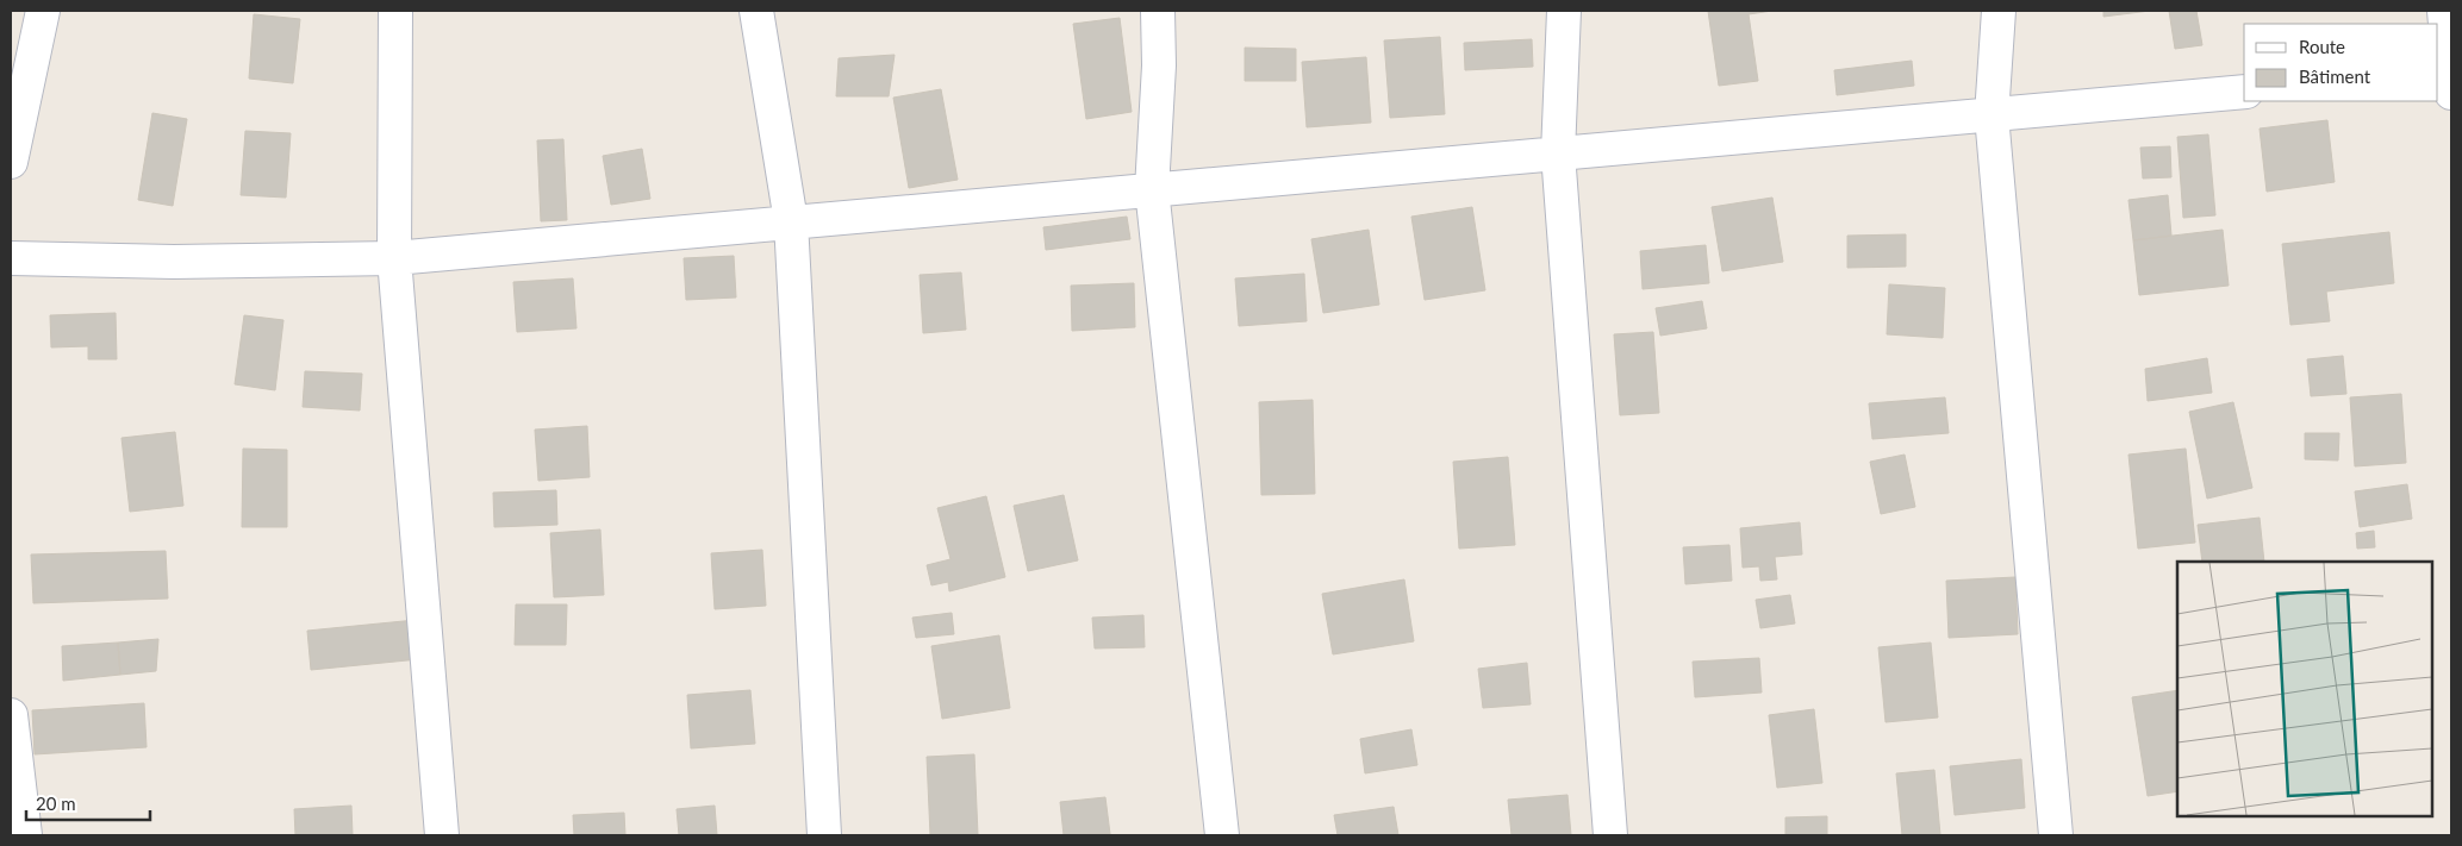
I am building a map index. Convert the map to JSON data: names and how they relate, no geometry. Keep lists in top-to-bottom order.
{
  "legend": ["Route", "Bâtiment"],
  "scale_bar": "20 m"
}
